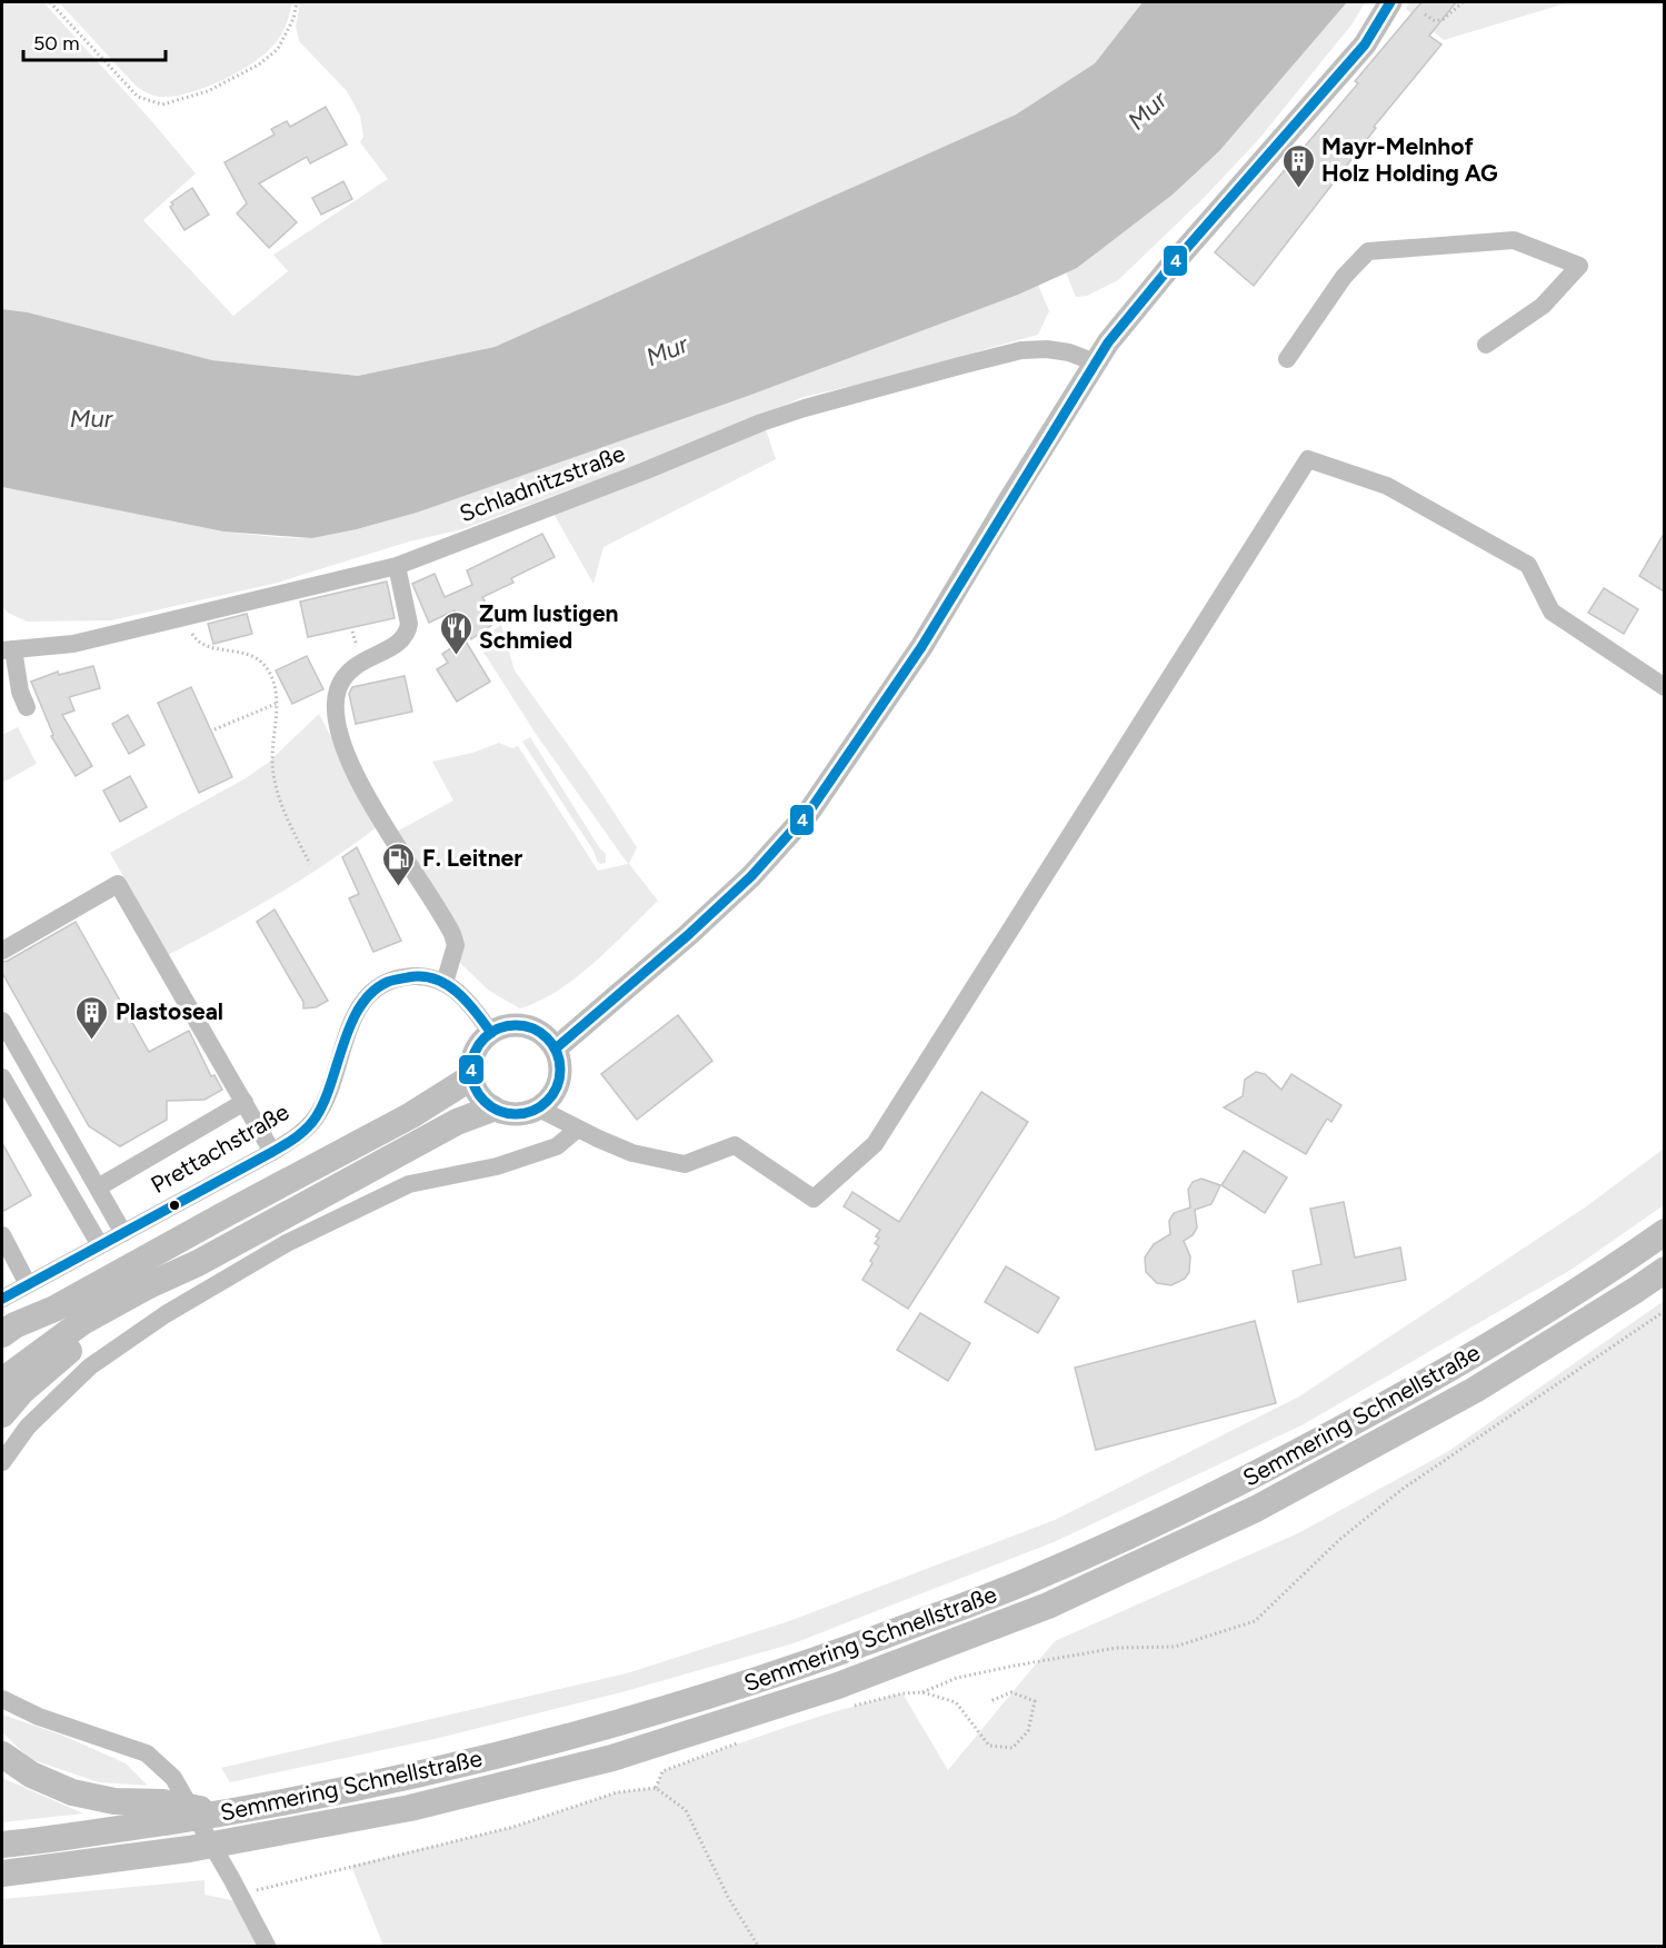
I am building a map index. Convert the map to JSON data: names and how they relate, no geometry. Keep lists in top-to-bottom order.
{
  "streets": {
    "highway": ["Semmering Schnellstraße"],
    "street": ["Schladnitzstraße", "Prettachstraße"]
  },
  "water": ["Mur"],
  "places": {
    "building": ["Mayr-Melnhof Holz Holding AG", "Plastoseal"],
    "restaurant": ["Zum lustigen Schmied"],
    "fuel station": ["F. Leitner"]
  },
  "lines": ["transit line 4"],
  "scale_bar": "50 m"
}
